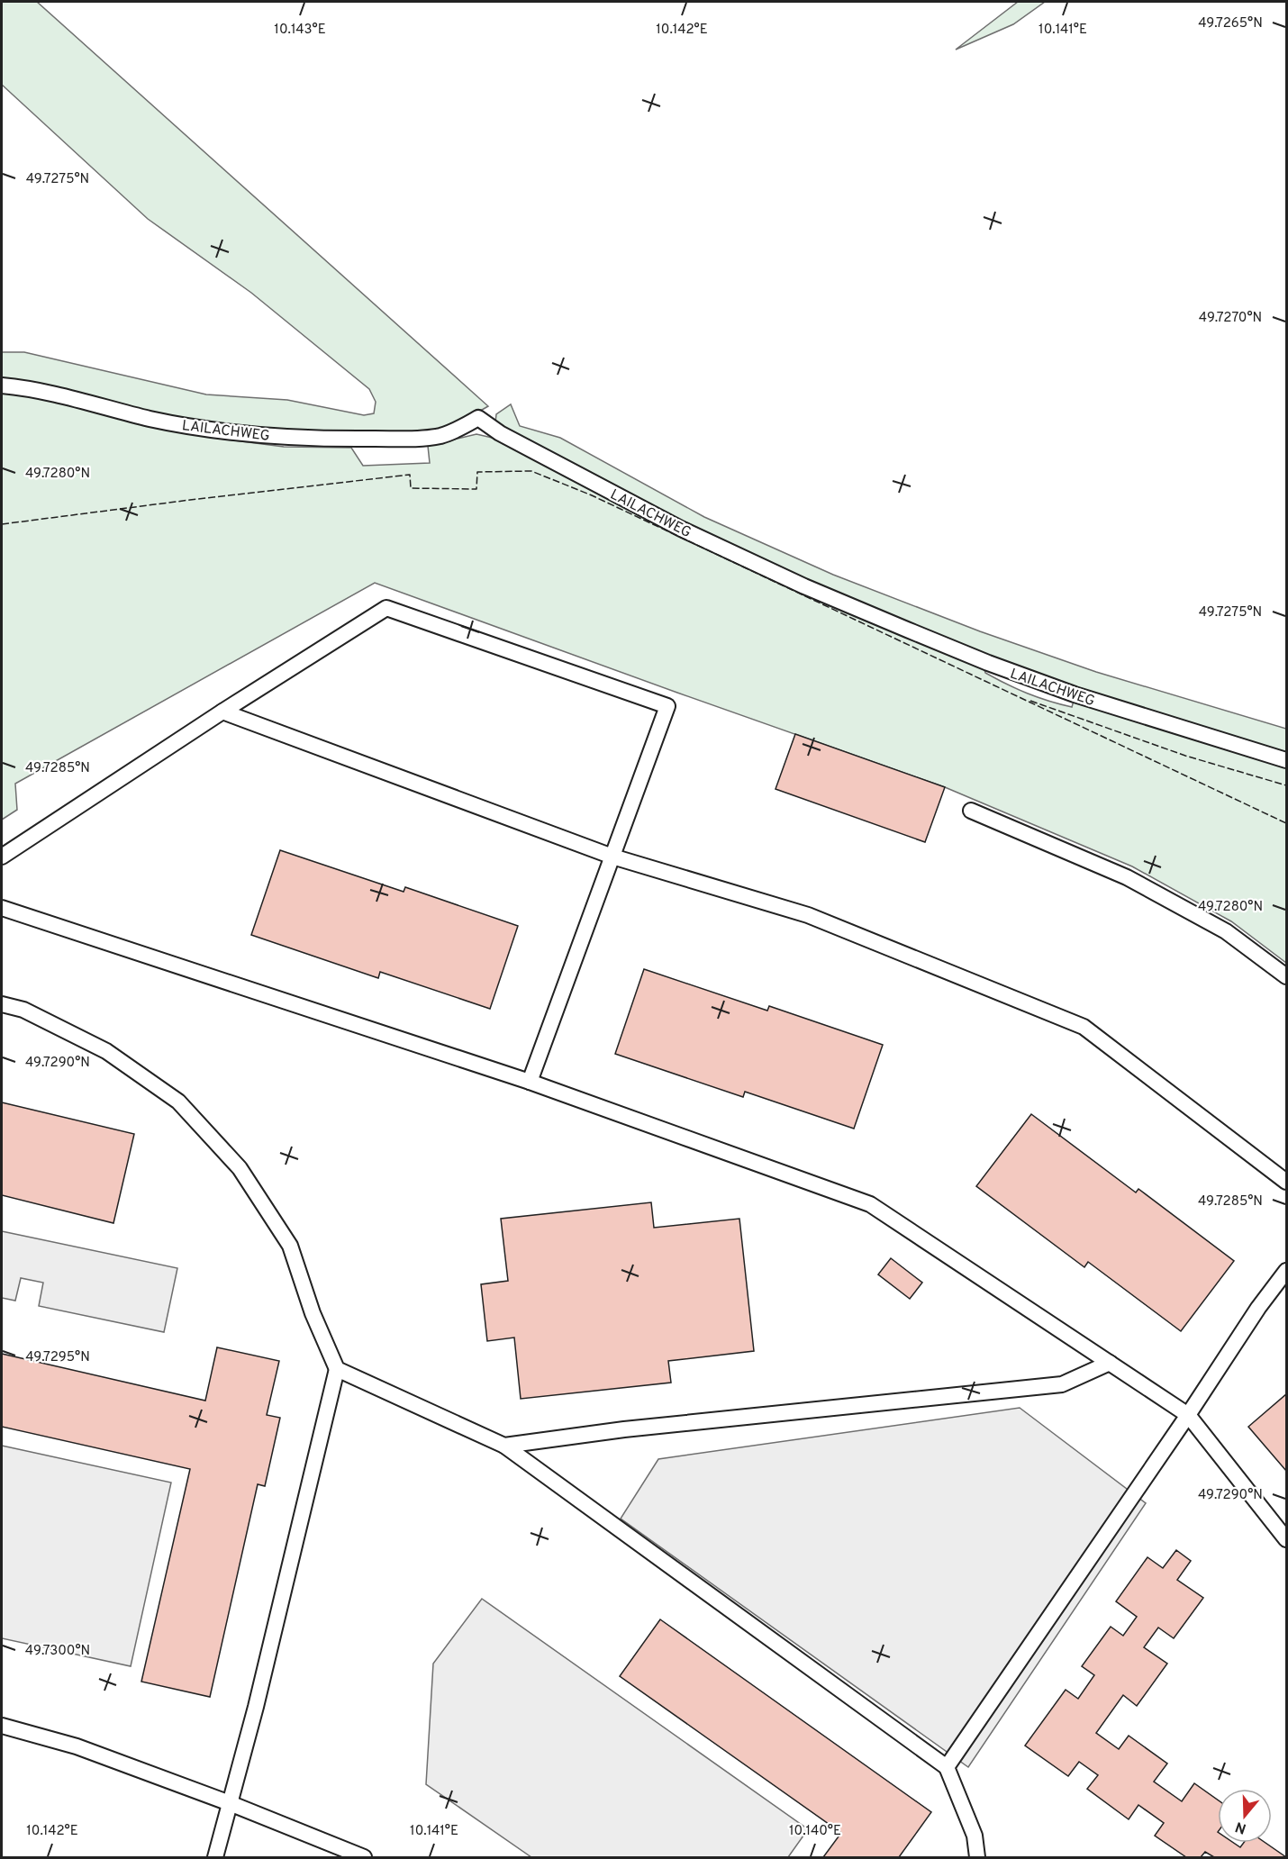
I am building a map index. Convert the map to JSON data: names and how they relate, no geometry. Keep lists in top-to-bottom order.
{
  "streets": {
    "lane": ["LAILACHWEG"]
  },
  "north": "bottom",
  "coordinates": [
    "49.7265°N",
    "10.142°E",
    "10.141°E",
    "10.143°E",
    "49.7275°N",
    "49.7270°N",
    "49.7280°N",
    "49.7285°N",
    "49.7290°N",
    "49.7295°N",
    "49.7300°N",
    "10.140°E"
  ]
}
